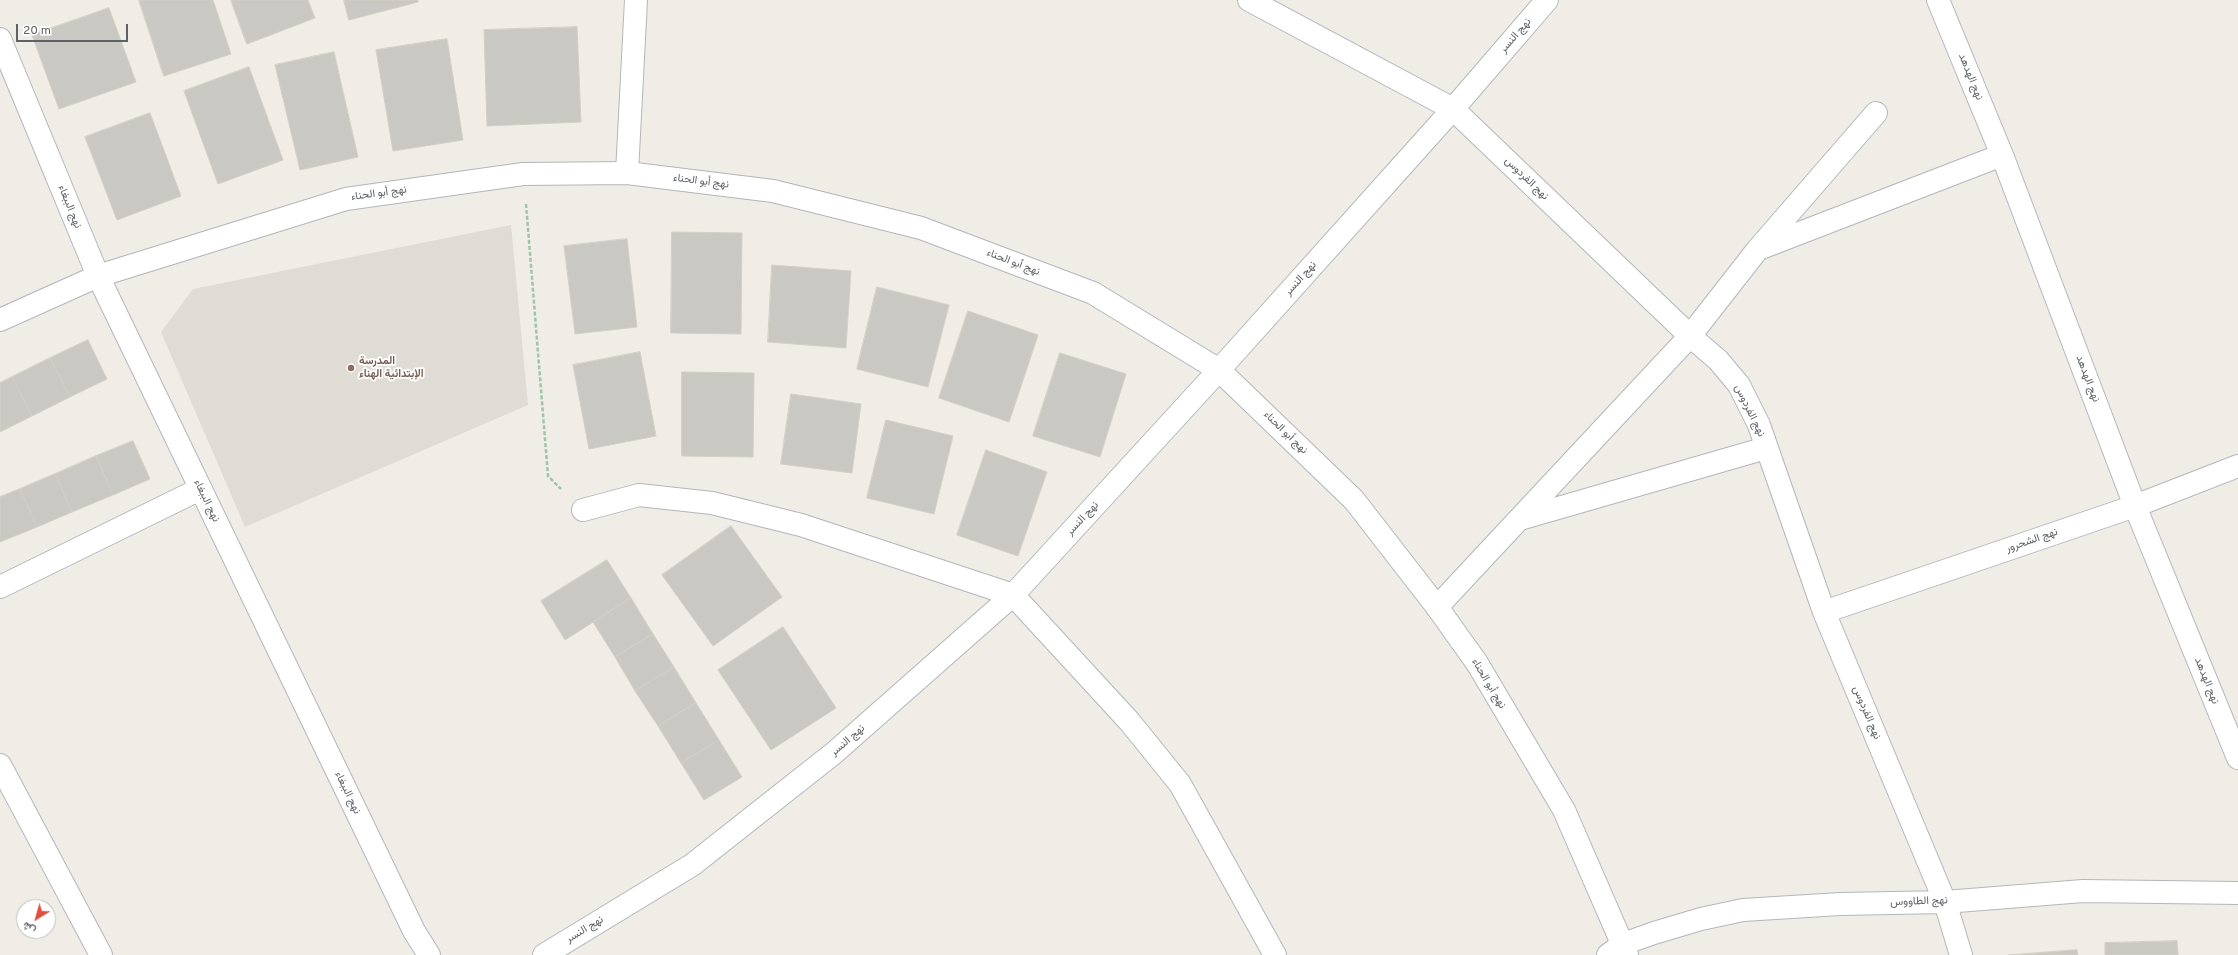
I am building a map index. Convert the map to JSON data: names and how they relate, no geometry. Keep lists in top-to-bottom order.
{
  "streets": {
    "street": [
      "نهج النسر",
      "نهج الهدهد",
      "نهج الفردوس",
      "نهج أبو الحناء",
      "نهج الببغاء",
      "نهج الشحرور",
      "نهج الطاووس"
    ]
  },
  "crossings": [
    ["نهج النسر", "نهج الفردوس"],
    ["نهج النسر", "نهج أبو الحناء"],
    ["نهج الهدهد", "نهج الشحرور"],
    ["نهج الفردوس", "نهج الشحرور"],
    ["نهج الفردوس", "نهج الطاووس"],
    ["نهج أبو الحناء", "نهج الببغاء"],
    ["نهج أبو الحناء", "نهج الطاووس"]
  ],
  "places": ["المدرسة الإبتدائية الهناء"],
  "scale_bar": "20 m",
  "north": "bottom left"
}
